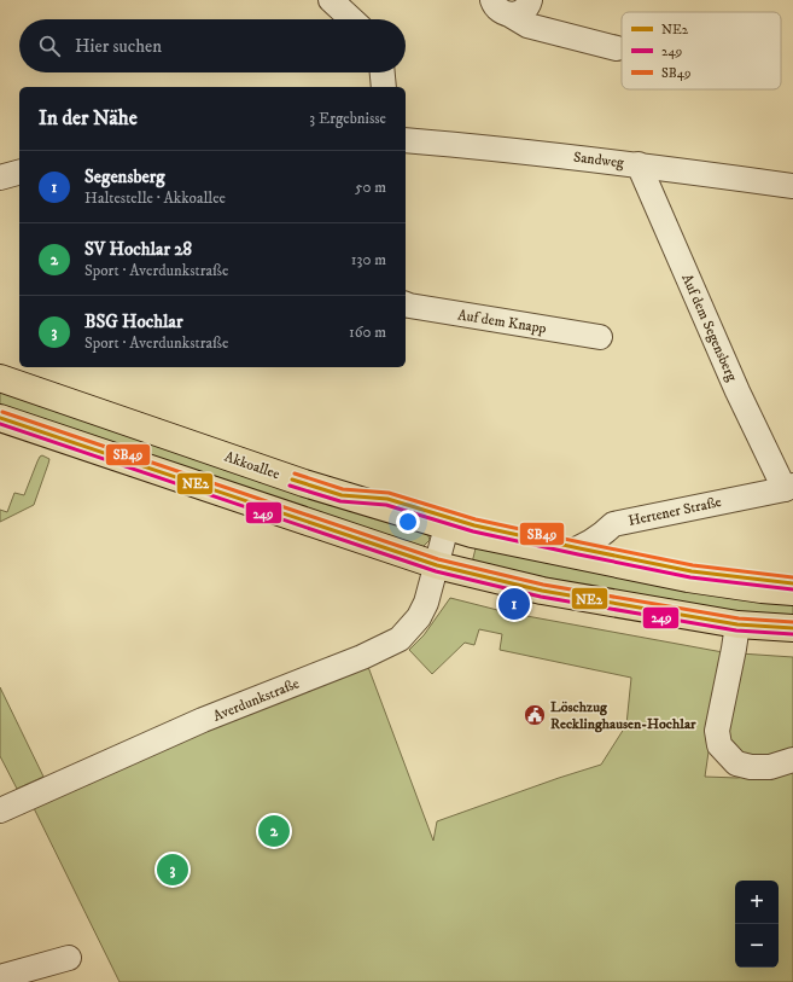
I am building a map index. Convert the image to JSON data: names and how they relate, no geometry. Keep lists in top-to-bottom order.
{
  "streets": {
    "main road": ["Akkoallee"],
    "street": [
      "Sandweg",
      "Auf dem Knapp",
      "Auf dem Segensberg",
      "Hertener Straße",
      "Averdunkstraße"
    ]
  },
  "crossings": [
    ["Sandweg", "Auf dem Segensberg"],
    ["Auf dem Segensberg", "Hertener Straße"],
    ["Akkoallee", "Hertener Straße"],
    ["Akkoallee", "Averdunkstraße"]
  ],
  "places": {
    "public building": ["Löschzug Recklinghausen-Hochlar"]
  },
  "lines": ["transit line SB49", "transit line NE2", "transit line 249"],
  "legend": ["NE2", "249", "SB49"],
  "page": {
    "search": "Hier suchen",
    "heading": ["In der Nähe", "3 Ergebnisse"],
    "list": [
      {
        "mark": "1",
        "name": "Segensberg",
        "note": "Haltestelle · Akkoallee",
        "value": "50 m"
      },
      {
        "mark": "2",
        "name": "SV Hochlar 28",
        "note": "Sport · Averdunkstraße",
        "value": "130 m"
      },
      {
        "mark": "3",
        "name": "BSG Hochlar",
        "note": "Sport · Averdunkstraße",
        "value": "160 m"
      }
    ],
    "pins": ["1", "2", "3"],
    "map_buttons": ["+", "−"]
  }
}
